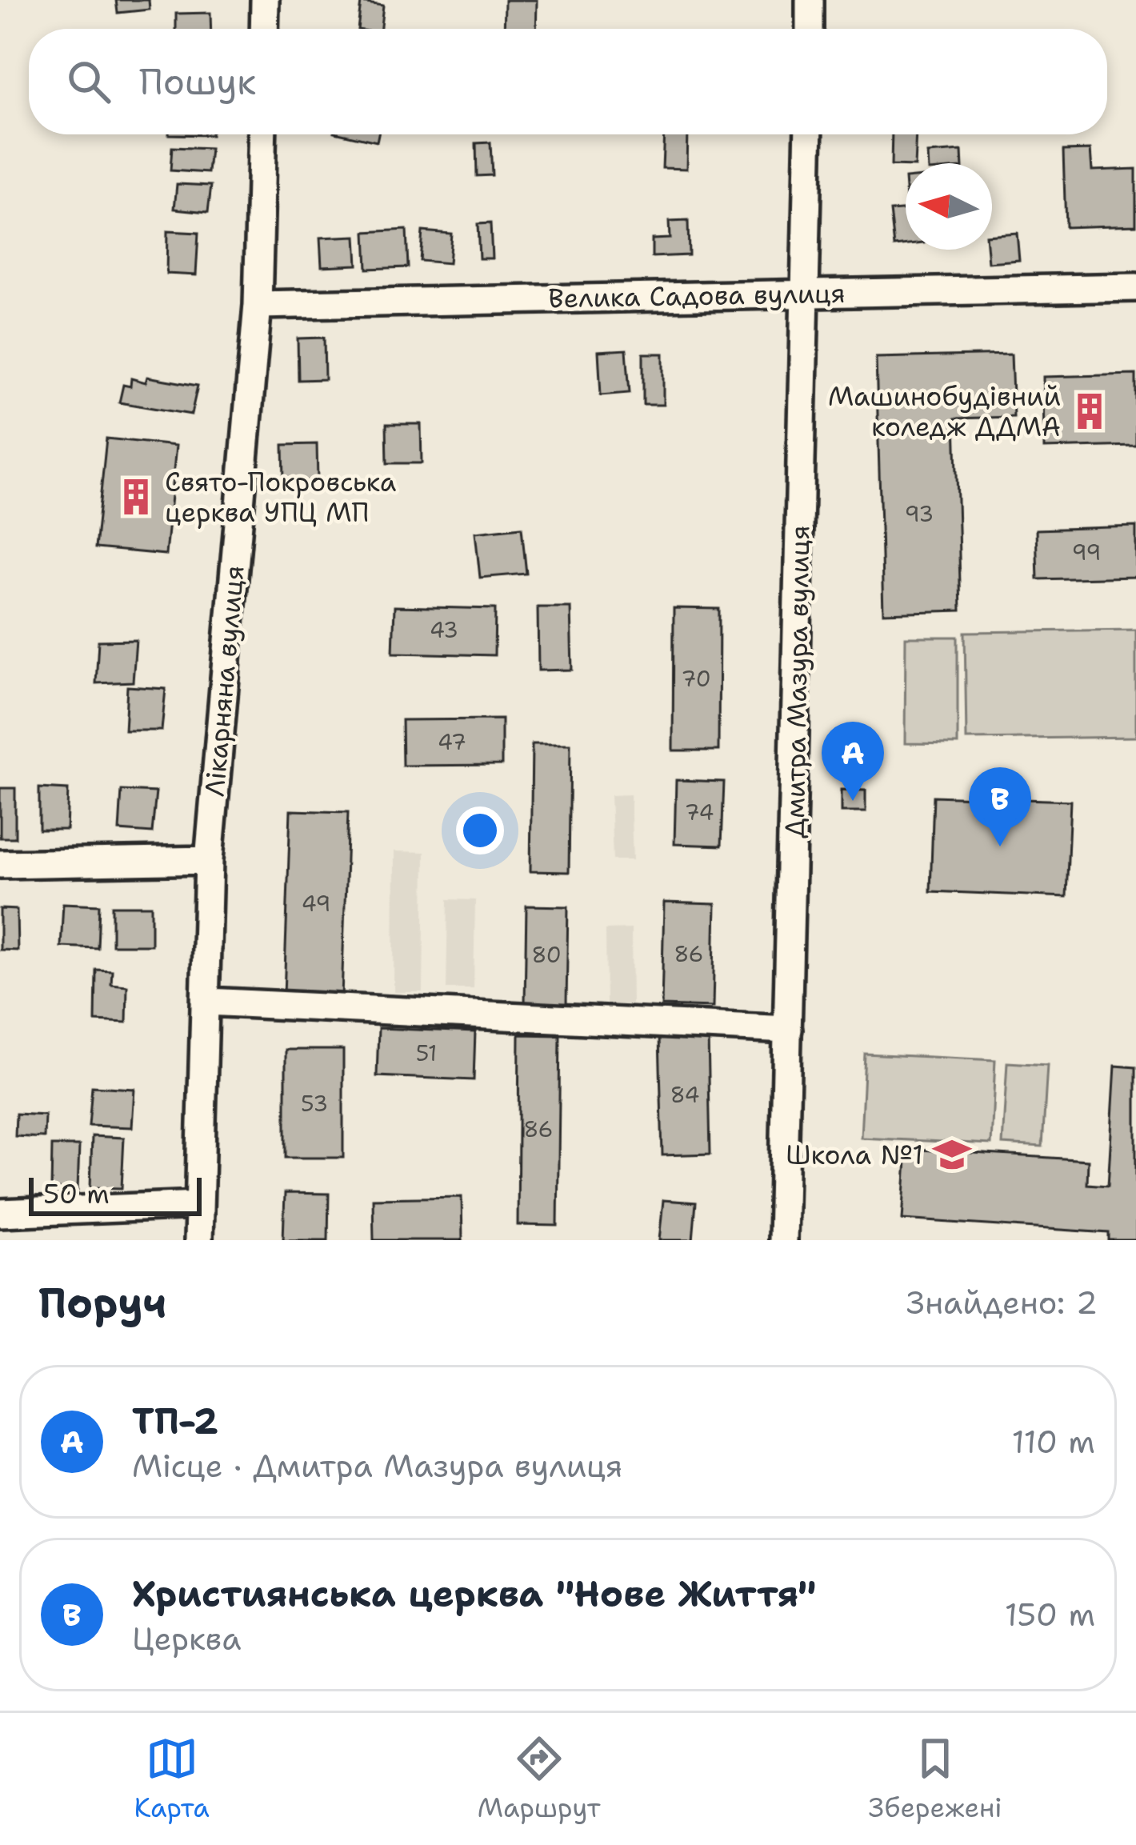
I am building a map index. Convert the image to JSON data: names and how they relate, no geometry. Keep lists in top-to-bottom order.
{
  "streets": {
    "street": ["Велика Садова вулиця", "Лікарняна вулиця", "Дмитра Мазура вулиця"]
  },
  "crossings": [
    ["Велика Садова вулиця", "Лікарняна вулиця"],
    ["Велика Садова вулиця", "Дмитра Мазура вулиця"]
  ],
  "places": {
    "building": ["Машинобудівний коледж ДДМА", "Свято-Покровська церква УПЦ МП"],
    "school or university": ["Школа №1"]
  },
  "house_numbers": [
    "93",
    "99",
    "43",
    "70",
    "47",
    "74",
    "49",
    "86",
    "80",
    "51",
    "84",
    "53",
    "86"
  ],
  "scale_bar": "50 m",
  "north": "left",
  "page": {
    "search": "Пошук",
    "pins": ["A", "B"],
    "scale": "50 m",
    "heading": ["Поруч", "Знайдено: 2"],
    "list": [
      {
        "mark": "A",
        "name": "ТП-2",
        "note": "Місце · Дмитра Мазура вулиця",
        "value": "110 m"
      },
      {
        "mark": "B",
        "name": "Християнська церква \"Нове Життя\"",
        "note": "Церква",
        "value": "150 m"
      }
    ],
    "nav": ["Карта", "Маршрут", "Збережені"]
  }
}
